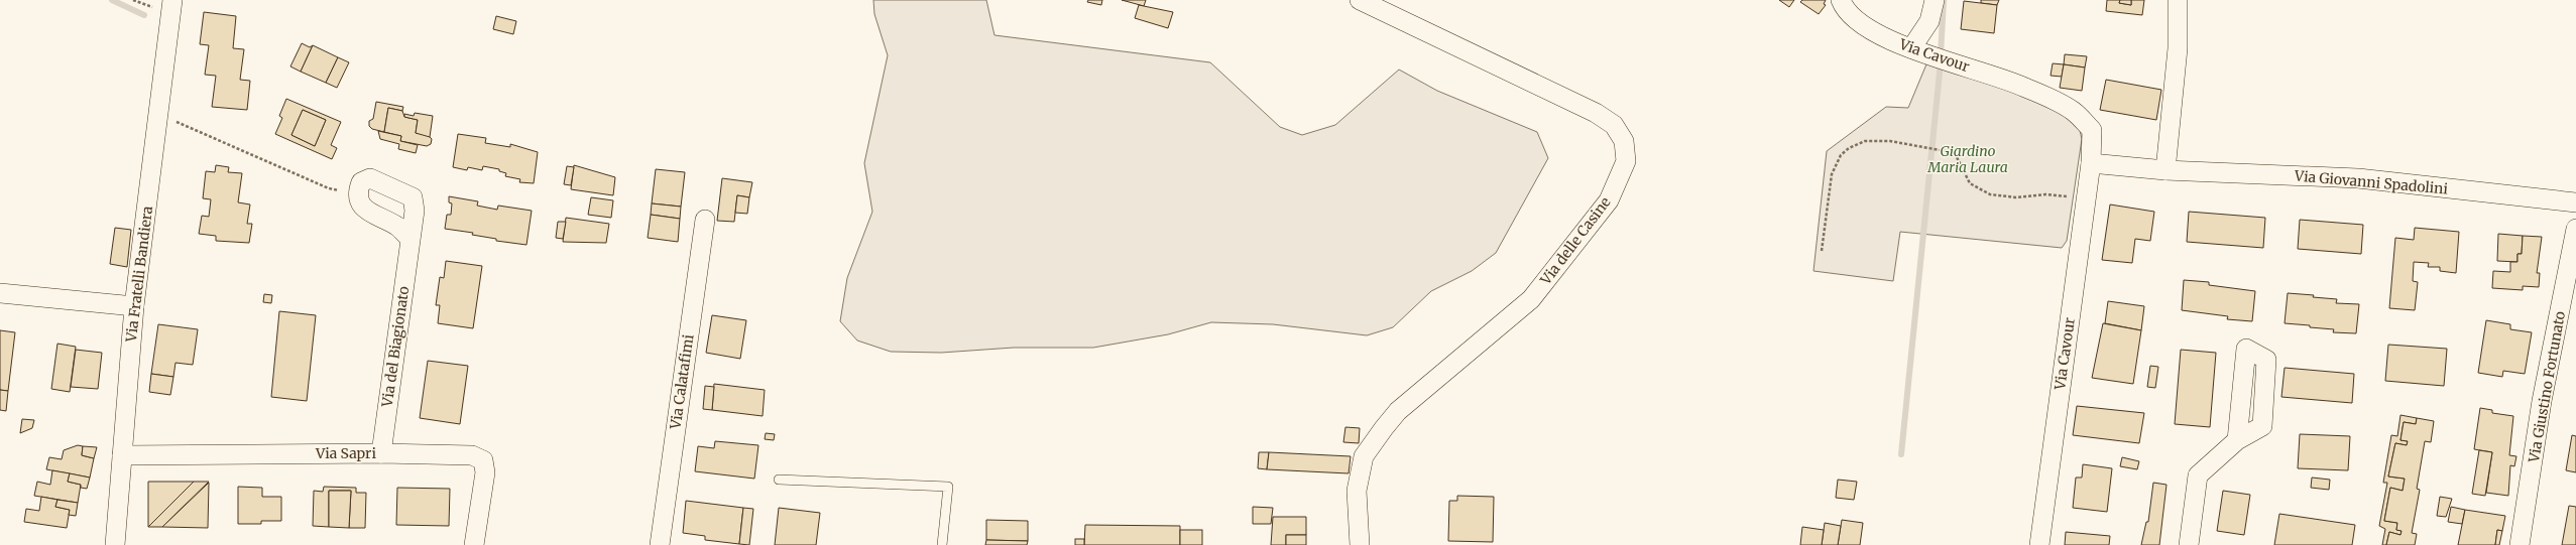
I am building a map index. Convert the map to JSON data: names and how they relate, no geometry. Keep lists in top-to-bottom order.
{
  "streets": {
    "street": [
      "Via Cavour",
      "Via Giovanni Spadolini",
      "Via delle Casine",
      "Via Fratelli Bandiera",
      "Via del Biagionato",
      "Via Calatafimi",
      "Via Giustino Fortunato",
      "Via Sapri"
    ]
  },
  "crossings": [
    ["Via Fratelli Bandiera", "Via Sapri"],
    ["Via del Biagionato", "Via Sapri"]
  ],
  "parks": ["Giardino Maria Laura"]
}
